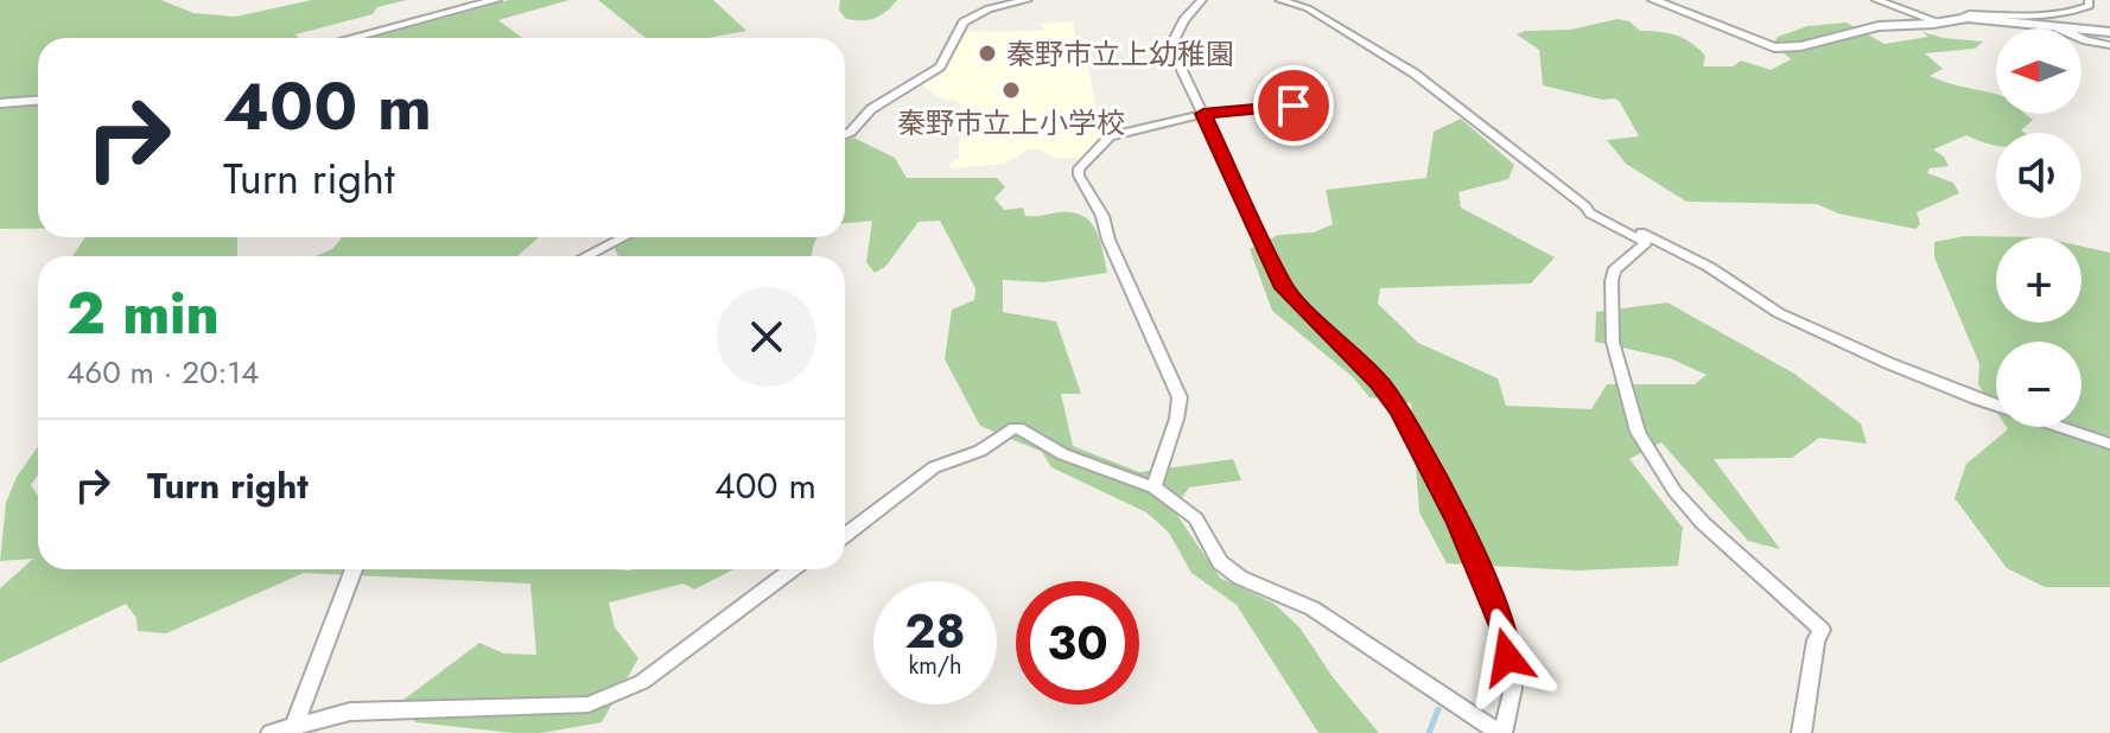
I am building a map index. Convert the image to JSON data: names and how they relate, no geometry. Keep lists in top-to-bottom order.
{
  "places": ["秦野市立上幼稚園", "秦野市立上小学校"],
  "north": "left",
  "page": {
    "map_buttons": ["+", "−"],
    "turn": ["400 m", "Turn right"],
    "heading": ["2 min", "460 m · 20:14"],
    "list": [
      {
        "name": "Turn right",
        "value": "400 m"
      }
    ],
    "speed": "28 km/h",
    "limit": "30"
  }
}
